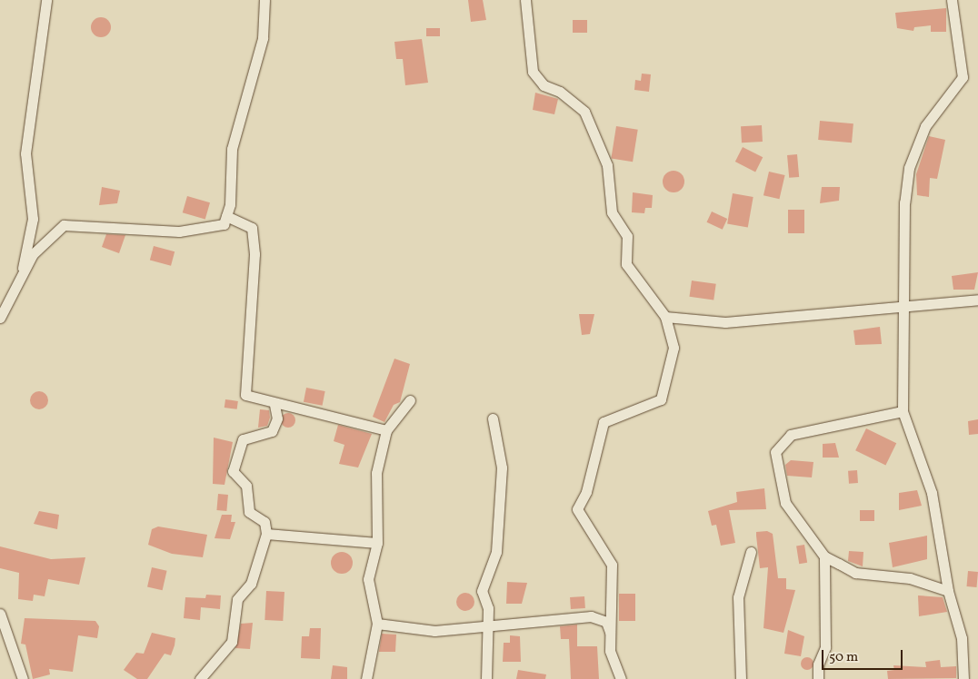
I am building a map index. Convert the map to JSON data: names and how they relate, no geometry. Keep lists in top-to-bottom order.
{
  "scale_bar": "50 m"
}
